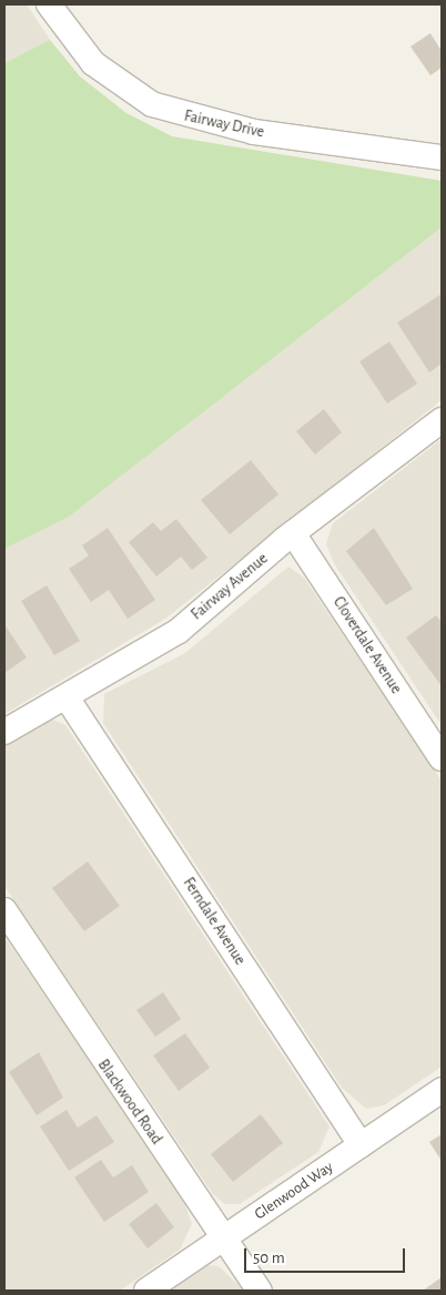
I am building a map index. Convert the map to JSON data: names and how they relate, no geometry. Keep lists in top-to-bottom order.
{
  "streets": {
    "street": [
      "Fairway Drive",
      "Fairway Avenue",
      "Cloverdale Avenue",
      "Ferndale Avenue",
      "Blackwood Road",
      "Glenwood Way"
    ]
  },
  "crossings": [
    ["Fairway Avenue", "Cloverdale Avenue"],
    ["Fairway Avenue", "Ferndale Avenue"],
    ["Ferndale Avenue", "Glenwood Way"],
    ["Blackwood Road", "Glenwood Way"]
  ],
  "scale_bar": "50 m"
}
